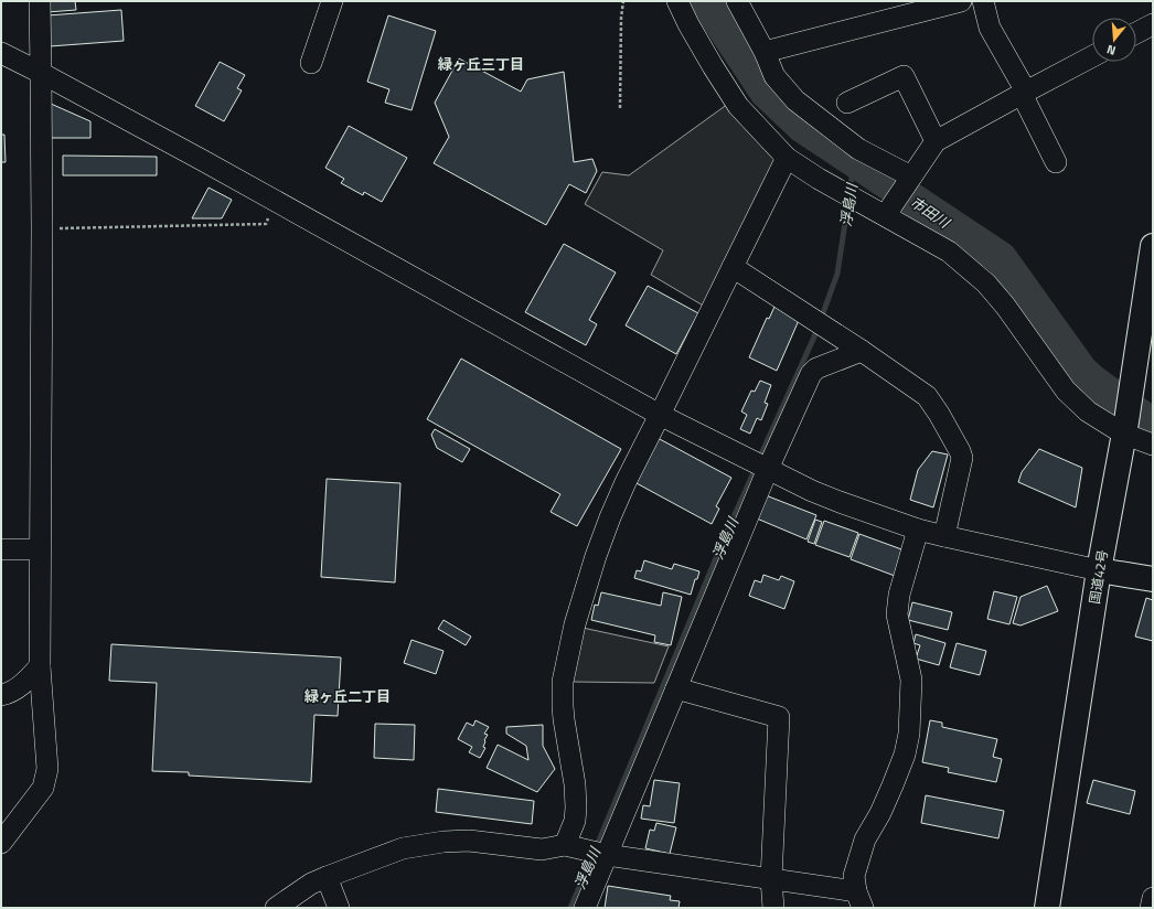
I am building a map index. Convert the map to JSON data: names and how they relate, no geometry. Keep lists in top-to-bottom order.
{
  "streets": {
    "highway": ["国道42号"]
  },
  "districts": ["緑ヶ丘三丁目", "緑ヶ丘二丁目"],
  "water": ["浮島川", "市田川"],
  "north": "bottom"
}
